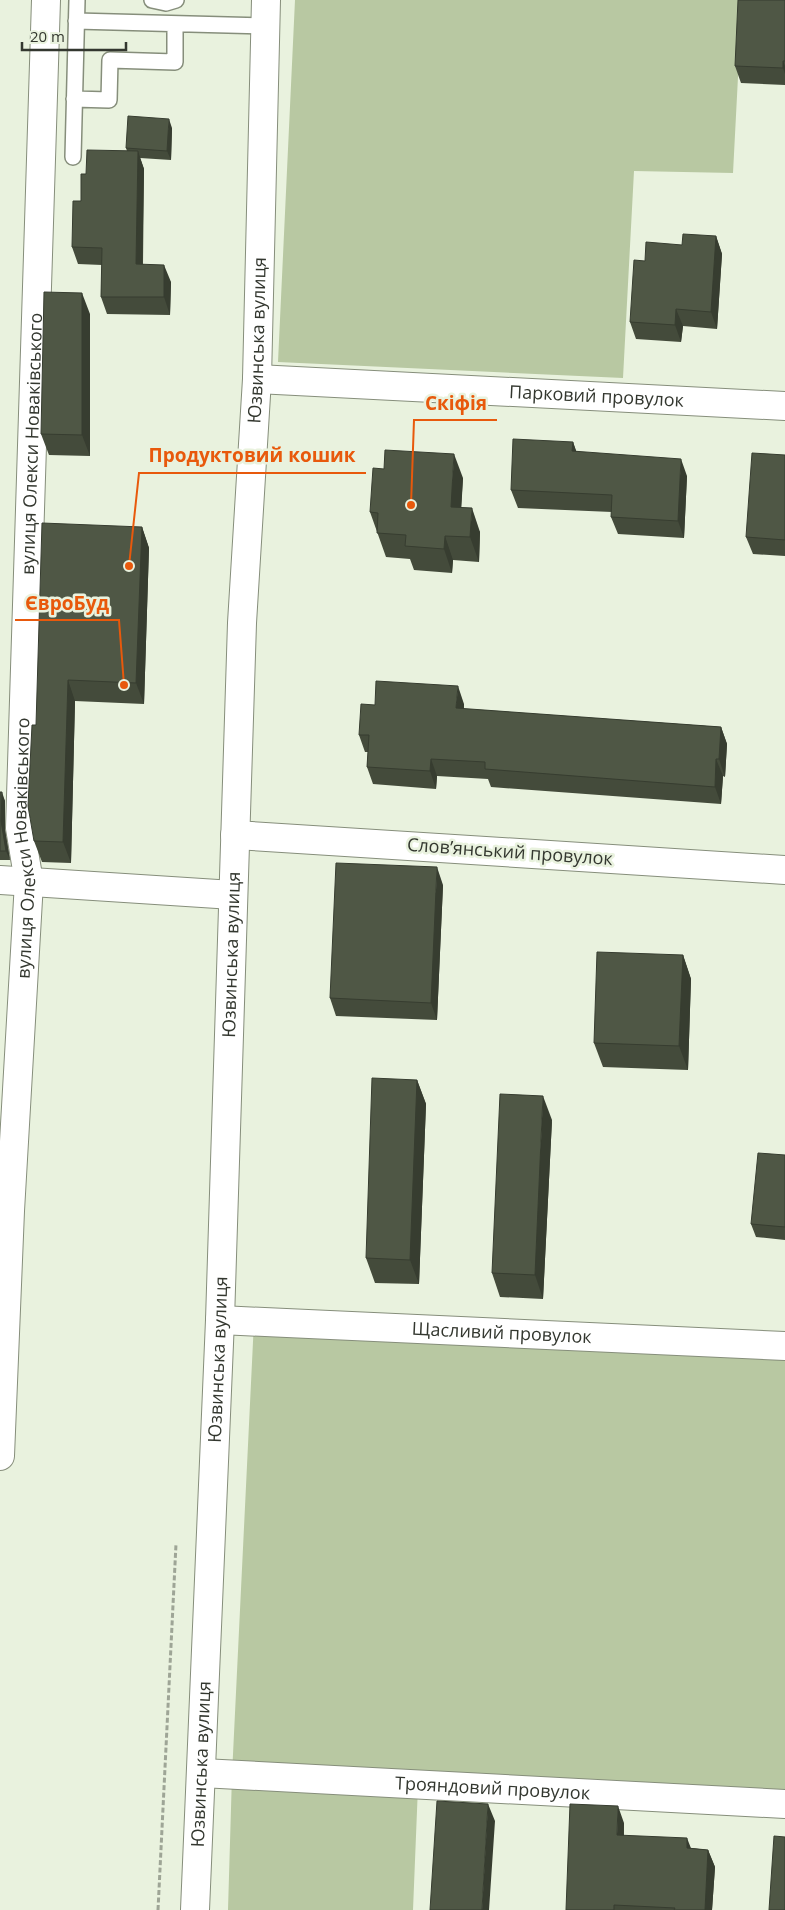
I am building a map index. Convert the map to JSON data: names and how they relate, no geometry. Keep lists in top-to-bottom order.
{
  "streets": {
    "street": [
      "Юзвинська вулиця",
      "Парковий провулок",
      "вулиця Олекси Новаківського",
      "Словʼянський провулок",
      "Щасливий провулок",
      "Трояндовий провулок"
    ]
  },
  "crossings": [
    ["Юзвинська вулиця", "Парковий провулок"],
    ["Юзвинська вулиця", "Словʼянський провулок"],
    ["Юзвинська вулиця", "Щасливий провулок"],
    ["Юзвинська вулиця", "Трояндовий провулок"]
  ],
  "places": ["Скіфія", "Продуктовий кошик", "ЄвроБуд"],
  "scale_bar": "20 m"
}
